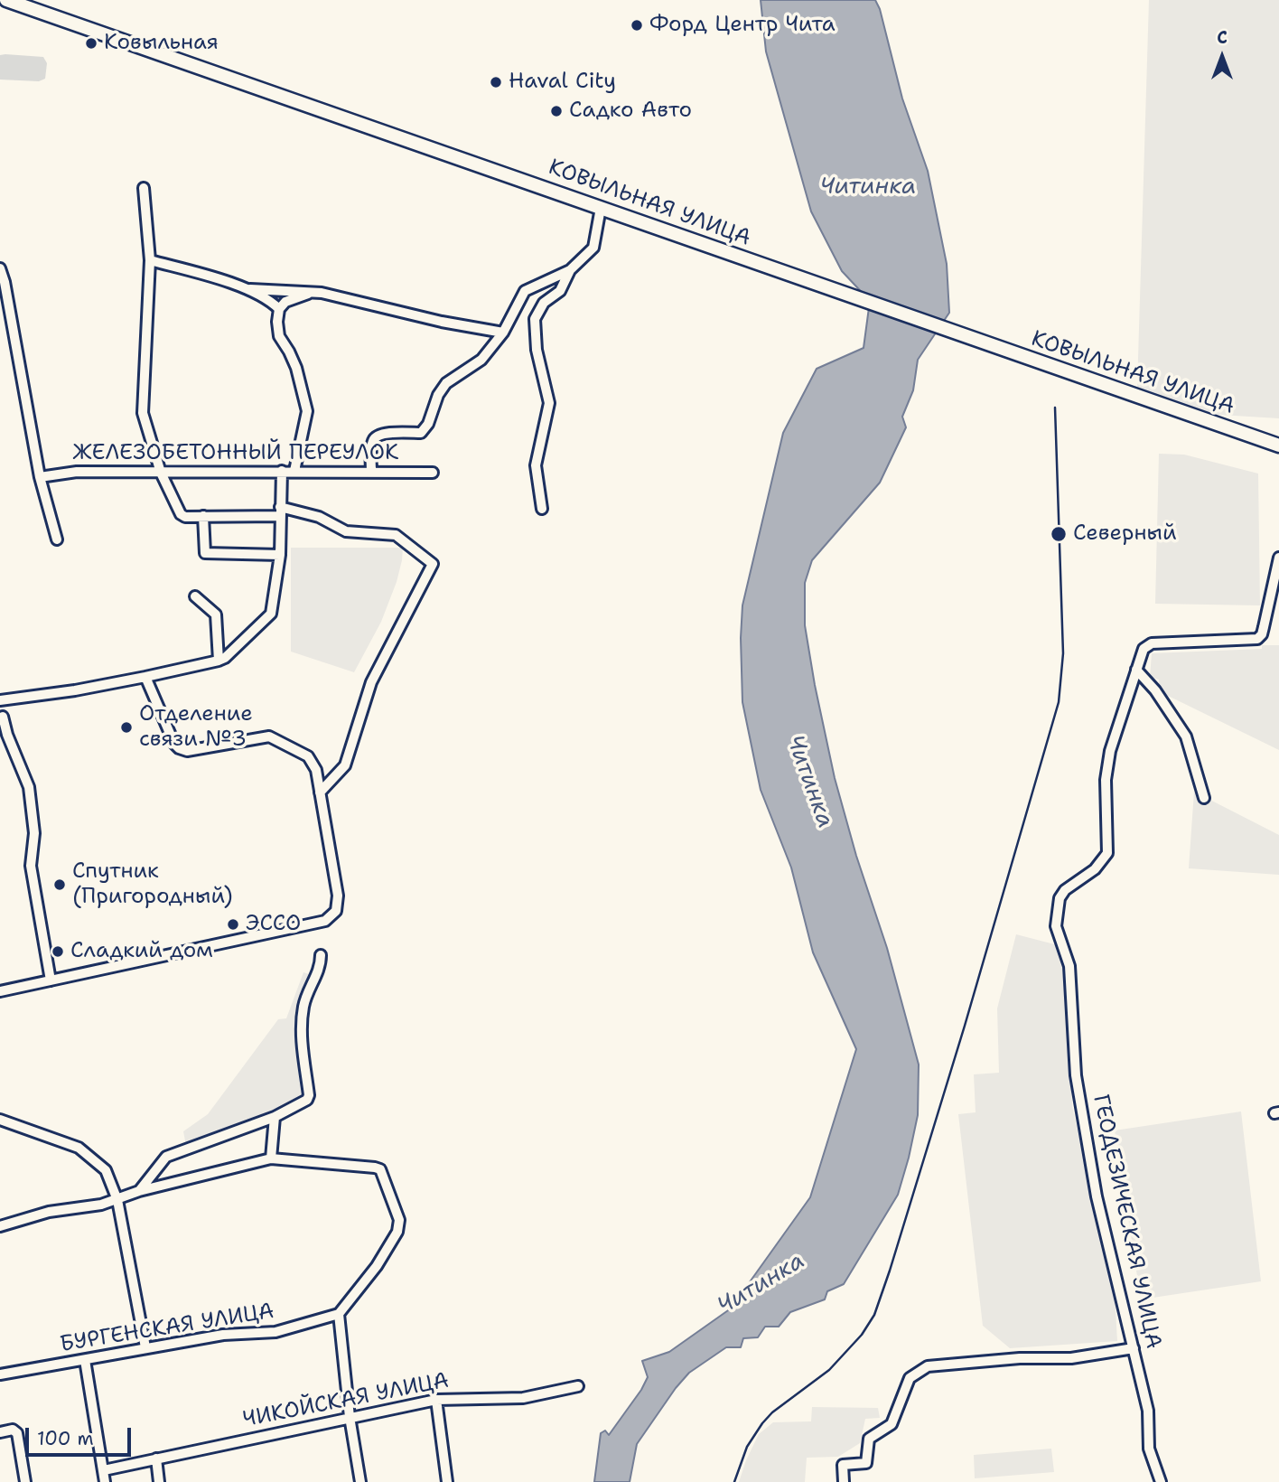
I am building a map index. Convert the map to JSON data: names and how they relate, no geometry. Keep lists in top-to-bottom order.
{
  "streets": {
    "main road": ["КОВЫЛЬНАЯ УЛИЦА"],
    "street": [
      "ЖЕЛЕЗОБЕТОННЫЙ ПЕРЕУЛОК",
      "ГЕОДЕЗИЧЕСКАЯ УЛИЦА",
      "БУРГЕНСКАЯ УЛИЦА",
      "ЧИКОЙСКАЯ УЛИЦА"
    ]
  },
  "water": ["Читинка"],
  "places": [
    "Форд Центр Чита",
    "Ковыльная",
    "Haval Сity",
    "Садко Авто",
    "Северный",
    "Отделение связи №3",
    "Спутник (Пригородный)",
    "ЭССО",
    "Сладкий дом"
  ],
  "scale_bar": "100 m",
  "north": "top"
}
